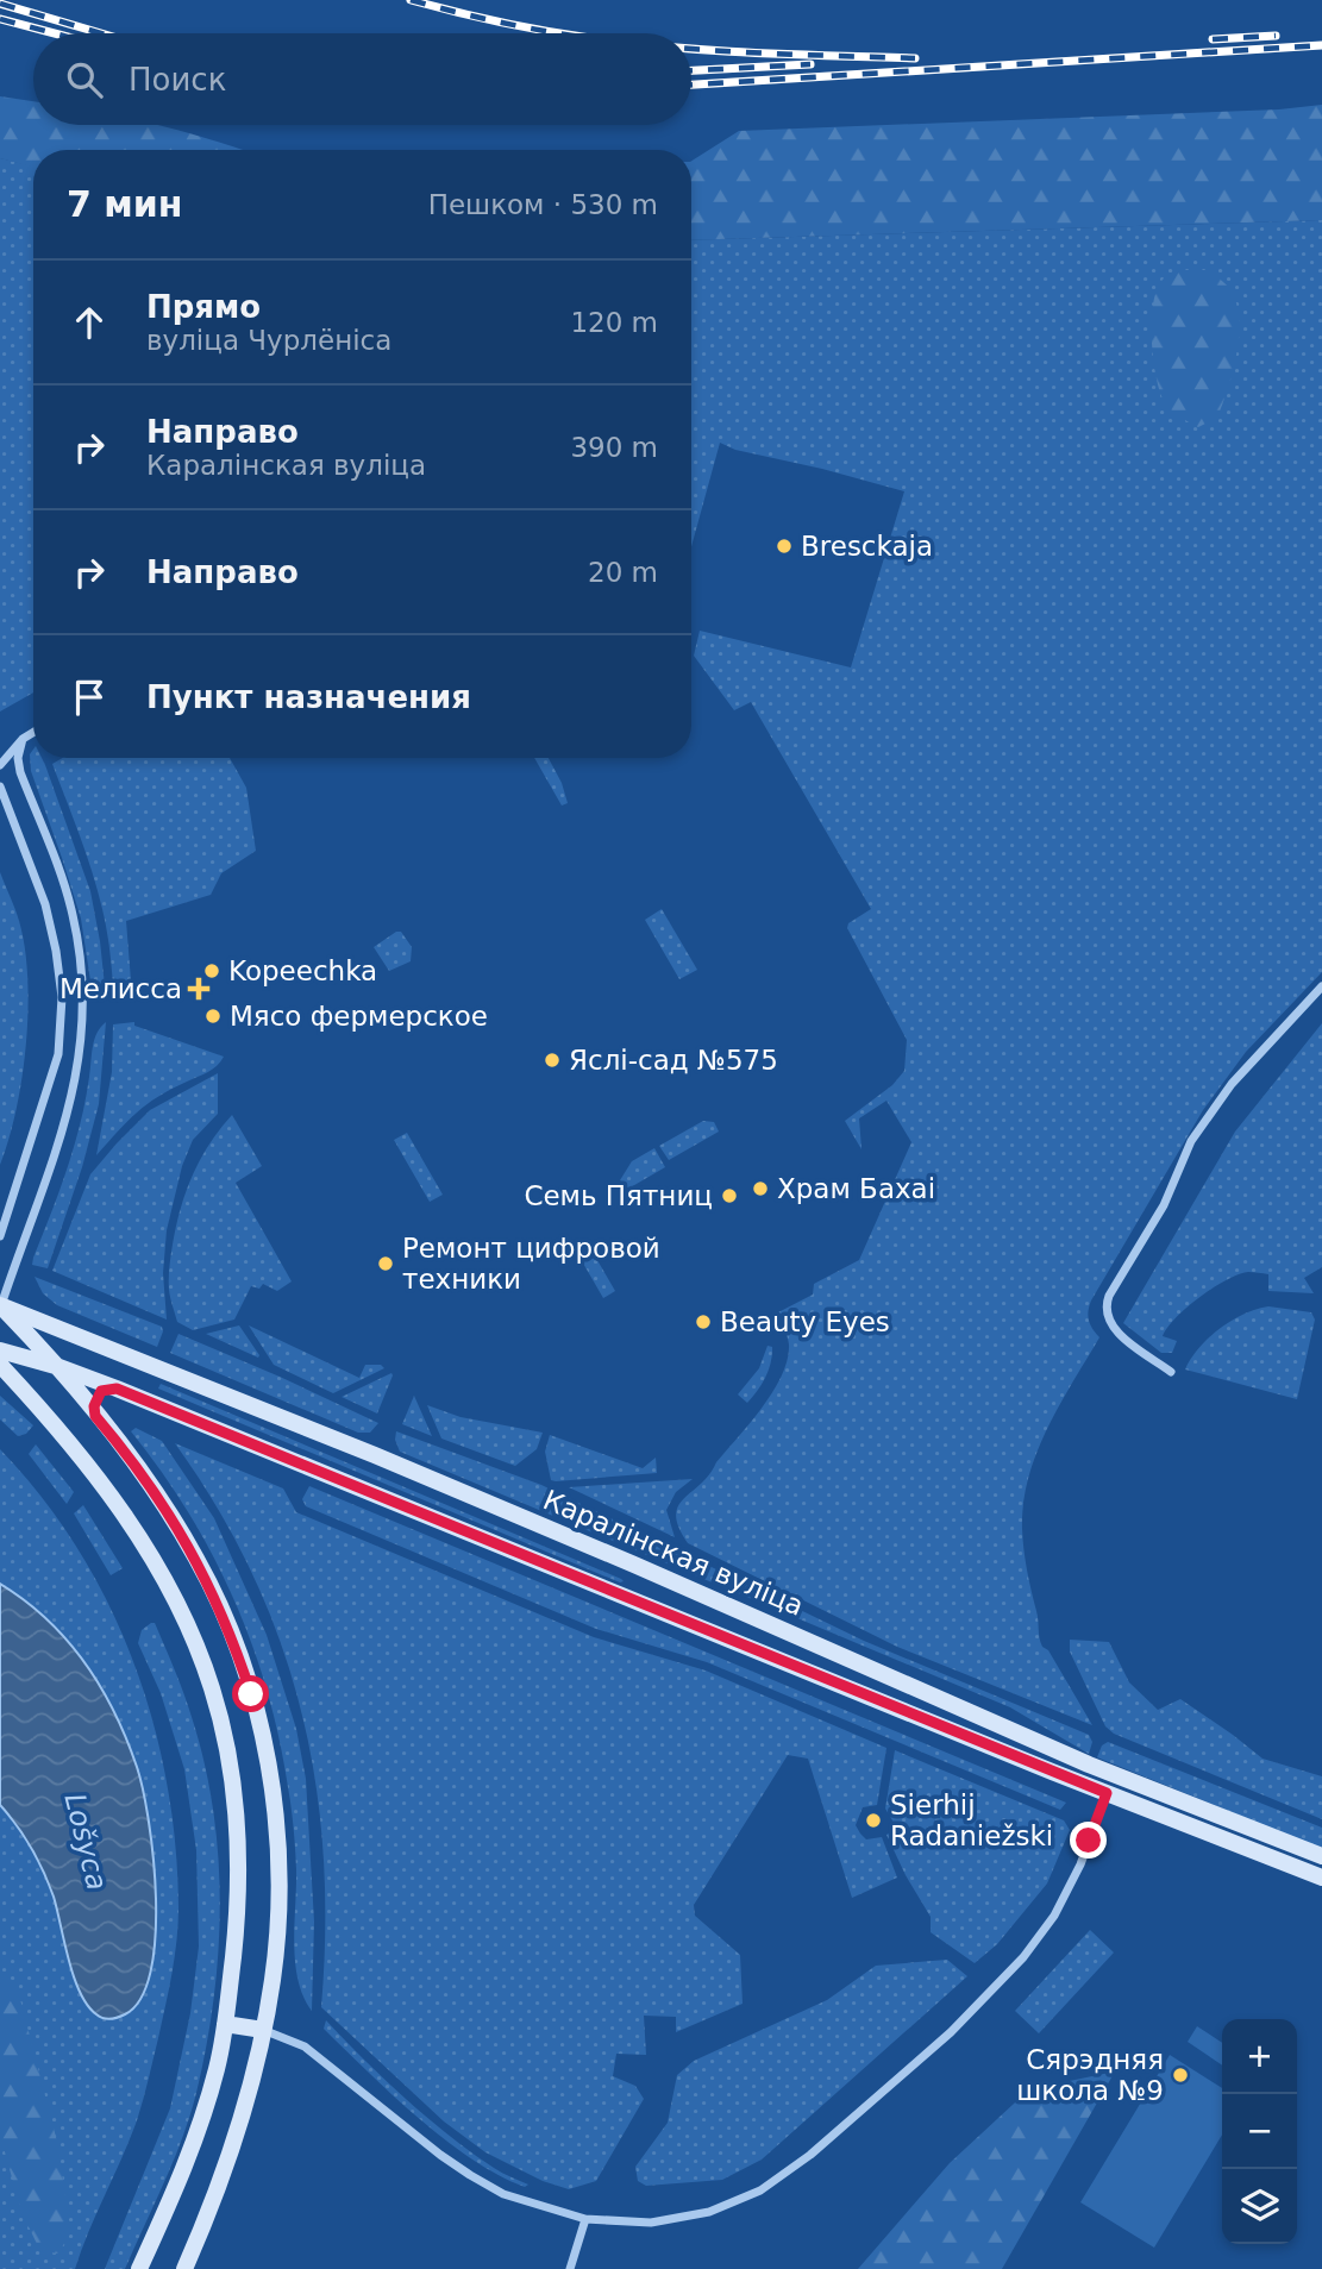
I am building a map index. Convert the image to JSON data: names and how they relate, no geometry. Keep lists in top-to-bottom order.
{
  "streets": {
    "main road": ["Каралінская вуліца"]
  },
  "water": ["Lošyca"],
  "places": {
    "other": [
      "Bresckaja",
      "Kopeechka",
      "Мясо фермерское",
      "Яслі-сад №575",
      "Храм Бахаі",
      "Семь Пятниц",
      "Ремонт цифровой техники",
      "Beauty Eyes",
      "Sierhij Radaniežski",
      "Сярэдняя школа №9"
    ],
    "health": ["Мелисса"]
  },
  "page": {
    "search": "Поиск",
    "heading": ["7 мин", "Пешком · 530 m"],
    "list": [
      ["Прямо", "вуліца Чурлёніса", "120 m"],
      ["Направо", "Каралінская вуліца", "390 m"],
      ["Направо", "20 m"],
      "Пункт назначения"
    ],
    "map_buttons": ["+", "−"]
  }
}
